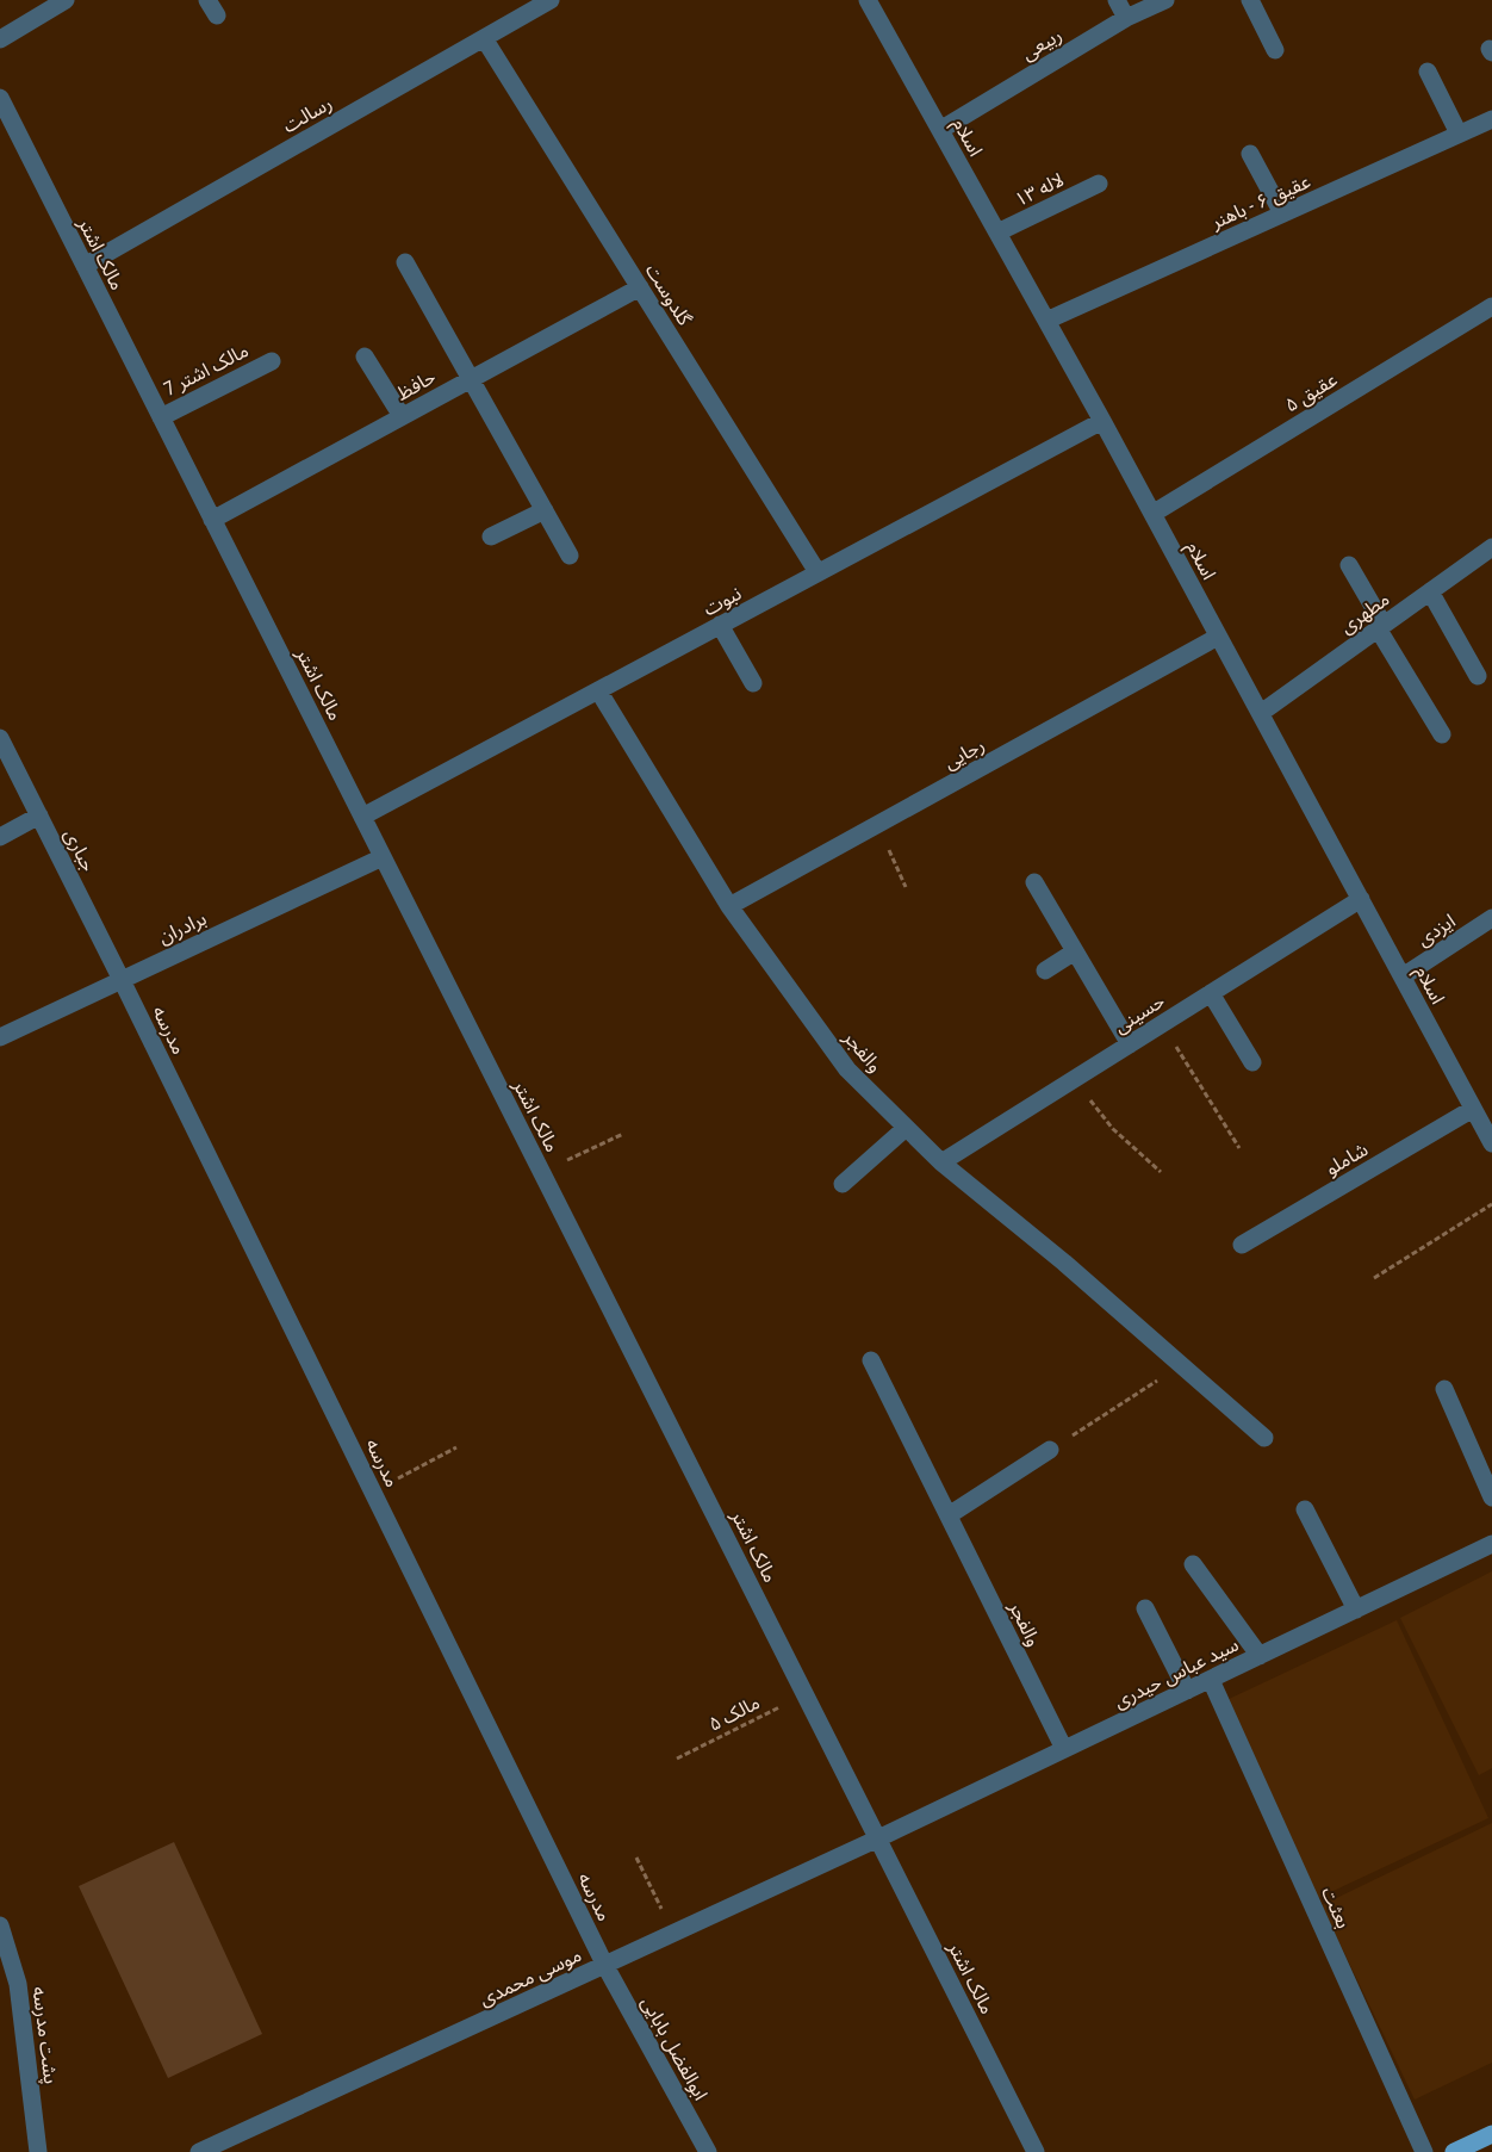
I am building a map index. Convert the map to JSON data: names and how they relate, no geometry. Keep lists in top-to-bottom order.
{
  "streets": {
    "street": [
      "ربیعی",
      "رسالت",
      "اسلام",
      "لاله ۱۳",
      "عقیق ۶ - باهنر",
      "مالک اشتر",
      "گلدوست",
      "مالک اشتر 7",
      "حافظ",
      "عقیق ۵",
      "نبوت",
      "مطهری",
      "رجایی",
      "جباری",
      "برادران",
      "ایزدی",
      "حسینی",
      "مدرسه",
      "والفجر",
      "شاملو",
      "سید عباس حیدری",
      "بعثت",
      "موسی محمدی",
      "پشت مدرسه",
      "ابوالفضل بابایی"
    ],
    "path": ["مالک ۵"]
  },
  "crossings": [
    ["ربیعی", "اسلام"],
    ["رسالت", "مالک اشتر"],
    ["رسالت", "گلدوست"],
    ["اسلام", "لاله ۱۳"],
    ["اسلام", "عقیق ۶ - باهنر"],
    ["اسلام", "عقیق ۵"],
    ["اسلام", "نبوت"],
    ["اسلام", "مطهری"],
    ["اسلام", "رجایی"],
    ["اسلام", "ایزدی"],
    ["اسلام", "حسینی"],
    ["اسلام", "شاملو"],
    ["مالک اشتر", "مالک اشتر 7"],
    ["مالک اشتر", "حافظ"],
    ["مالک اشتر", "نبوت"],
    ["مالک اشتر", "برادران"],
    ["مالک اشتر", "سید عباس حیدری"],
    ["مالک اشتر", "مالک ۵"],
    ["مالک اشتر", "موسی محمدی"],
    ["گلدوست", "حافظ"],
    ["گلدوست", "نبوت"],
    ["نبوت", "والفجر"],
    ["رجایی", "والفجر"],
    ["جباری", "برادران"],
    ["جباری", "مدرسه"],
    ["برادران", "مدرسه"],
    ["حسینی", "والفجر"],
    ["مدرسه", "موسی محمدی"],
    ["مدرسه", "ابوالفضل بابایی"],
    ["والفجر", "سید عباس حیدری"],
    ["سید عباس حیدری", "بعثت"],
    ["سید عباس حیدری", "موسی محمدی"],
    ["موسی محمدی", "ابوالفضل بابایی"]
  ]
}
